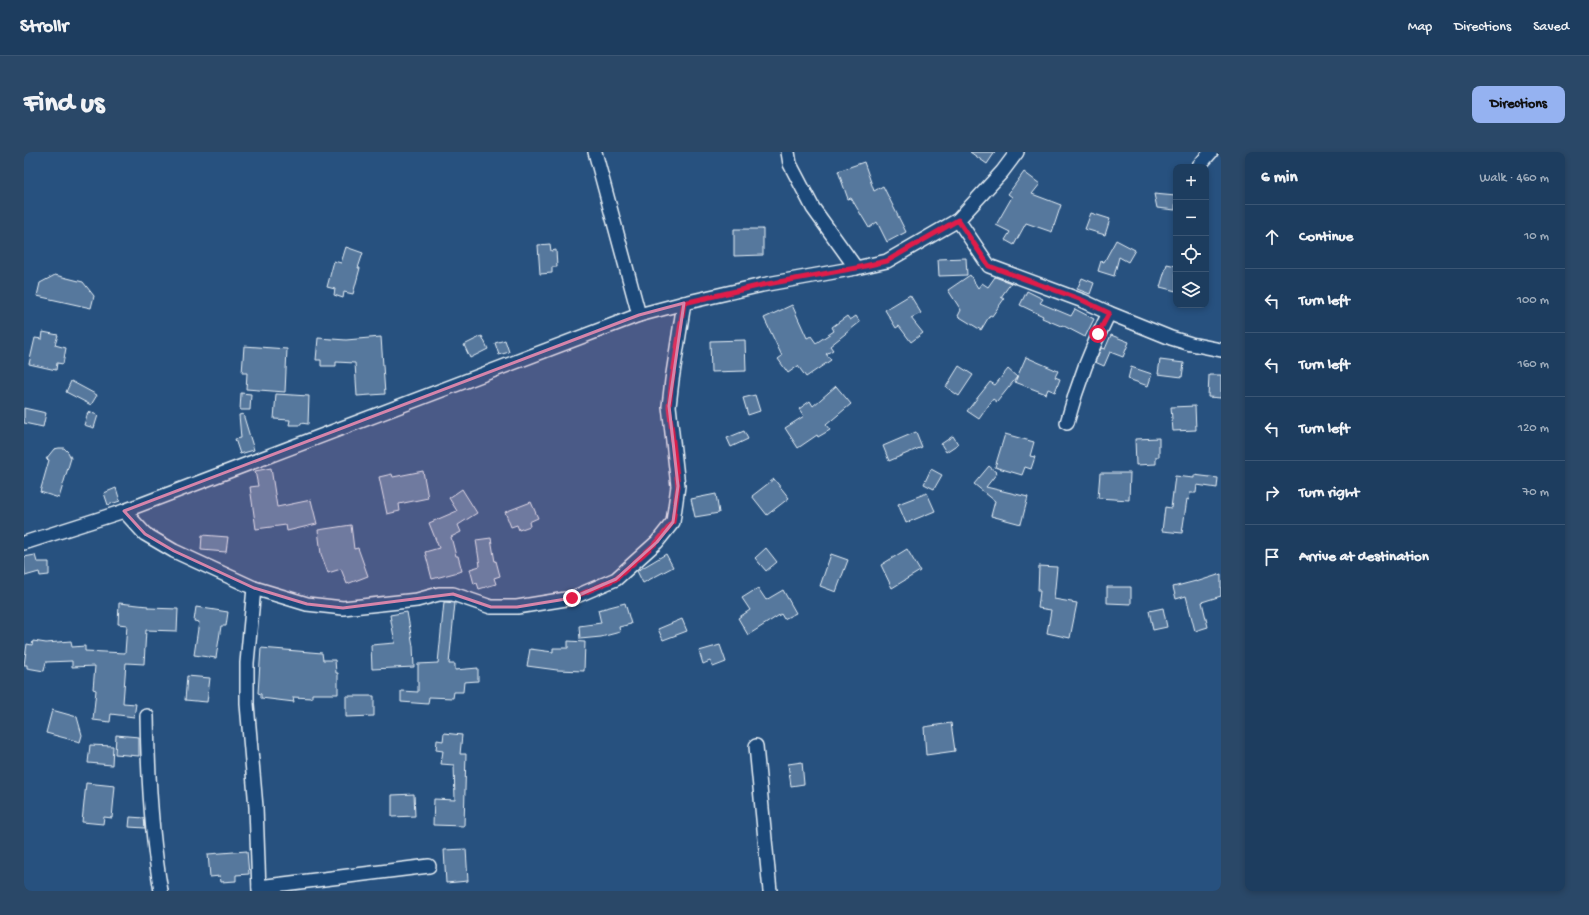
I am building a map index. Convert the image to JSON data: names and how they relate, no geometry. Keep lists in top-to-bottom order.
{
  "page": {
    "header": "Strollr",
    "nav": ["Map", "Directions", "Saved"],
    "buttons": "Directions",
    "title": "Find us",
    "heading": ["6 min", "Walk · 460 m"],
    "map_buttons": ["+", "−"],
    "list": [
      ["Continue", "10 m"],
      ["Turn left", "100 m"],
      ["Turn left", "160 m"],
      ["Turn left", "120 m"],
      ["Turn right", "70 m"],
      "Arrive at destination"
    ]
  }
}
